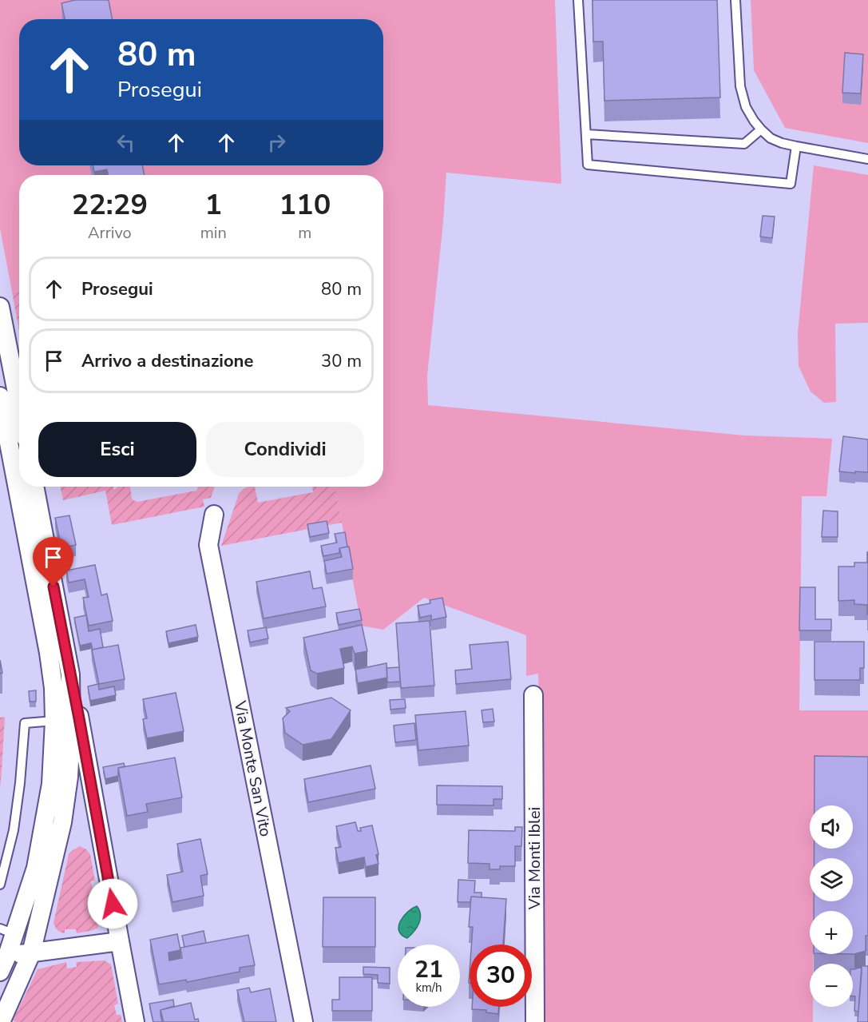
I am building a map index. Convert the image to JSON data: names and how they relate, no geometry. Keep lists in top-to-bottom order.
{
  "streets": {
    "street": ["Via Monte San Vito", "Via Monti Iblei"]
  },
  "page": {
    "turn": ["80 m", "Prosegui"],
    "eta": [
      "22:29",
      "Arrivo",
      "1",
      "min",
      "110",
      "m"
    ],
    "list": [
      {
        "name": "Prosegui",
        "value": "80 m"
      },
      {
        "name": "Arrivo a destinazione",
        "value": "30 m"
      }
    ],
    "buttons": ["Esci", "Condividi"],
    "map_buttons": ["+", "−"],
    "speed": "21 km/h",
    "limit": "30"
  }
}
